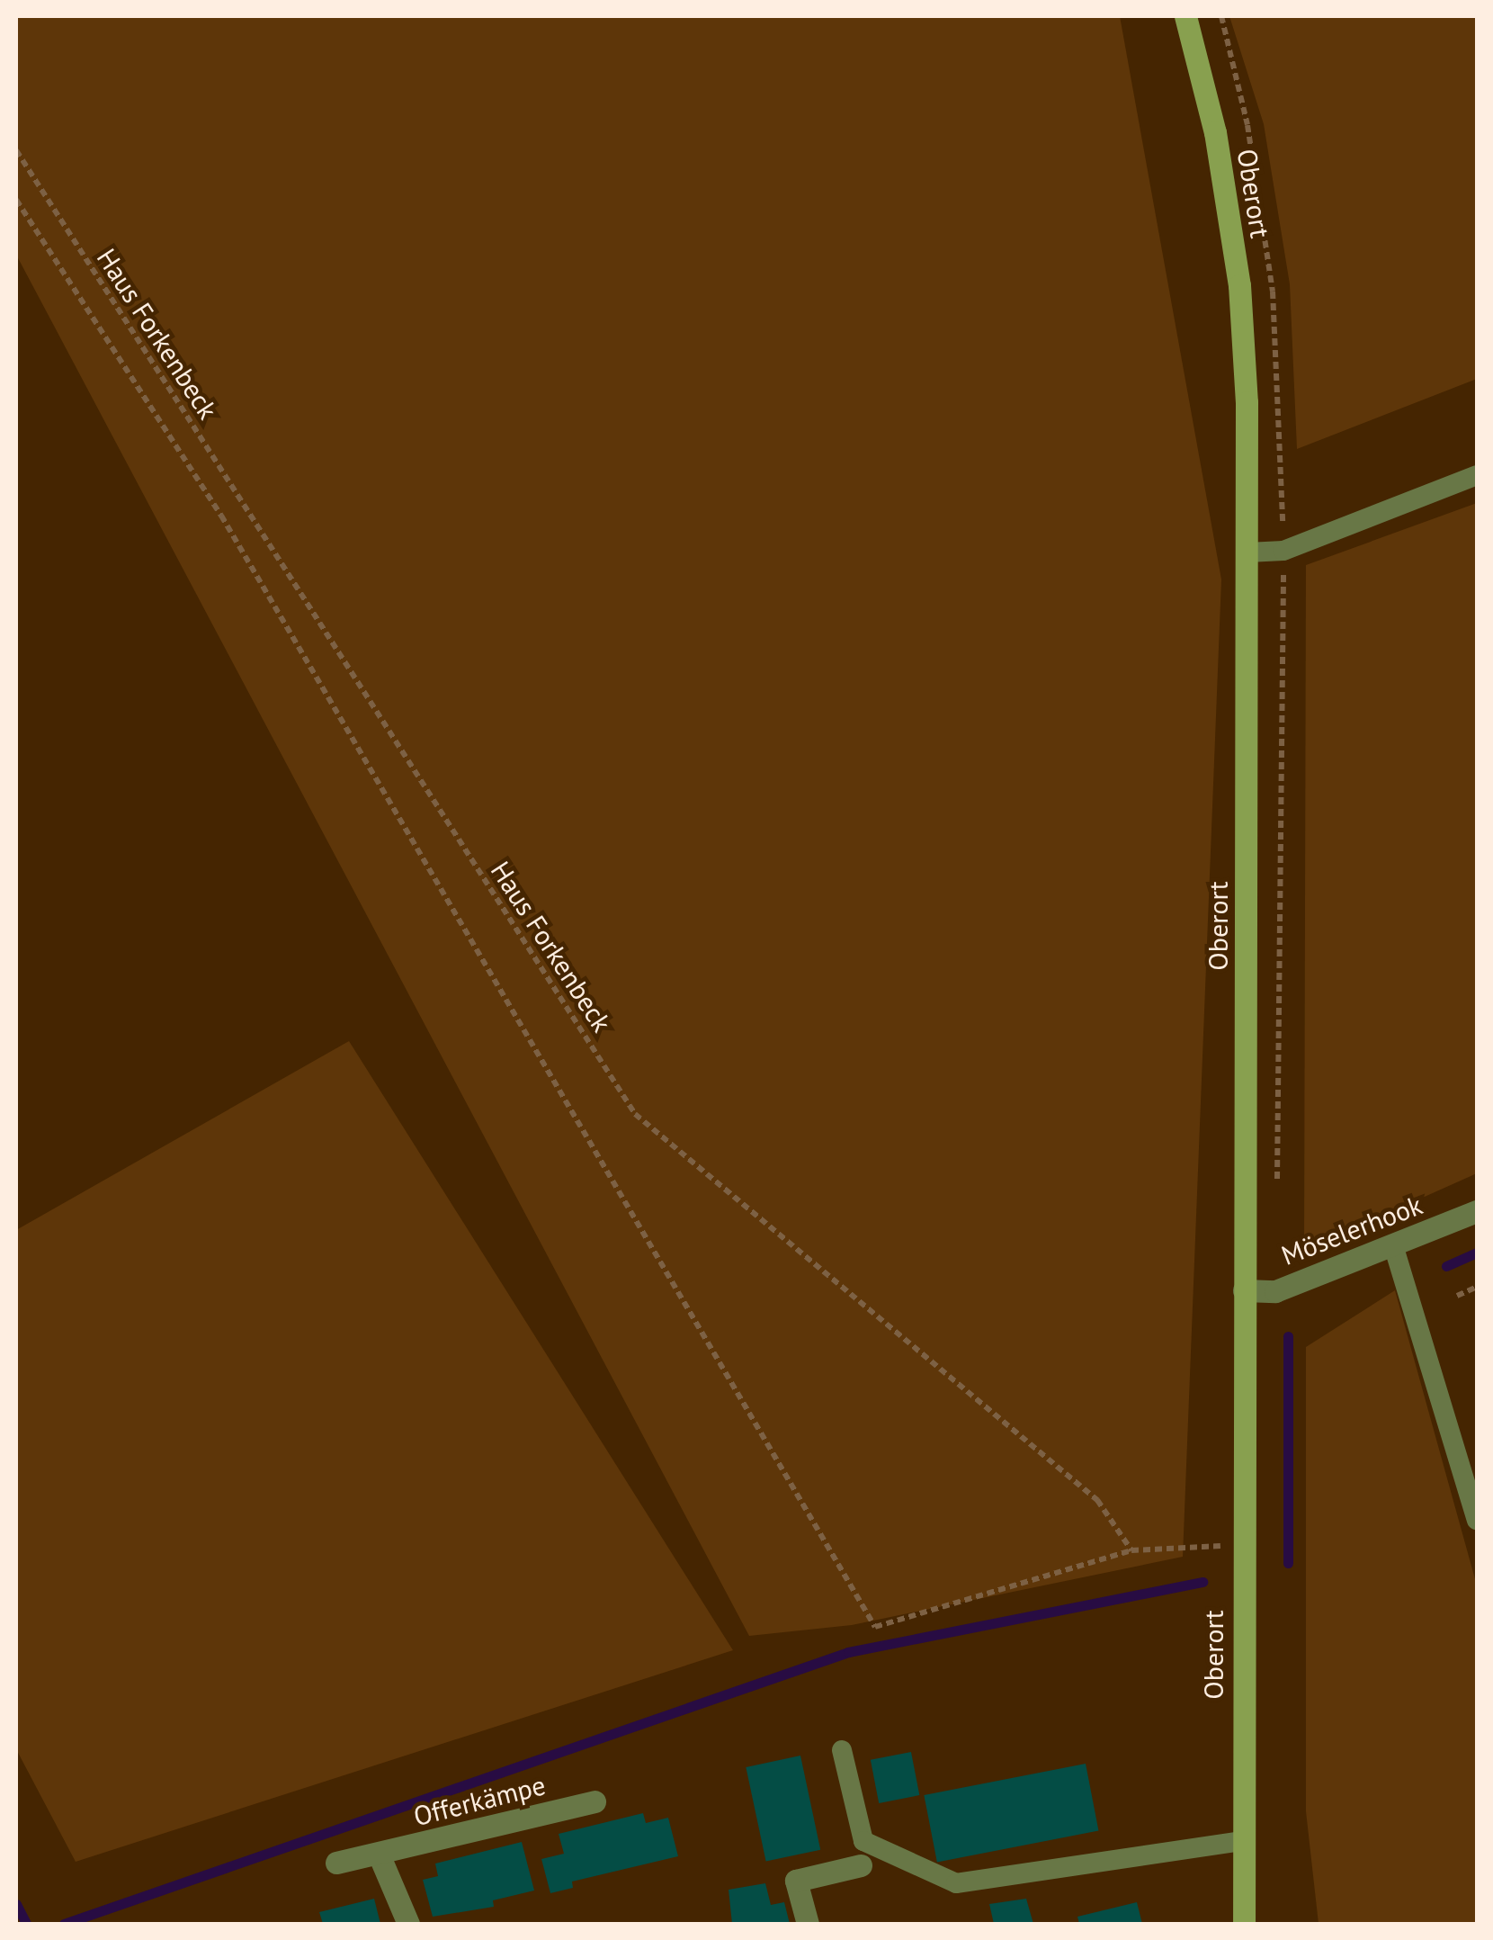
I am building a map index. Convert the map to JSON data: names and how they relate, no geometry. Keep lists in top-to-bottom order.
{
  "streets": {
    "main road": ["Oberort"],
    "street": ["Möselerhook", "Offerkämpe"],
    "path": ["Haus Forkenbeck"]
  },
  "crossings": [
    ["Oberort", "Möselerhook"]
  ]
}
